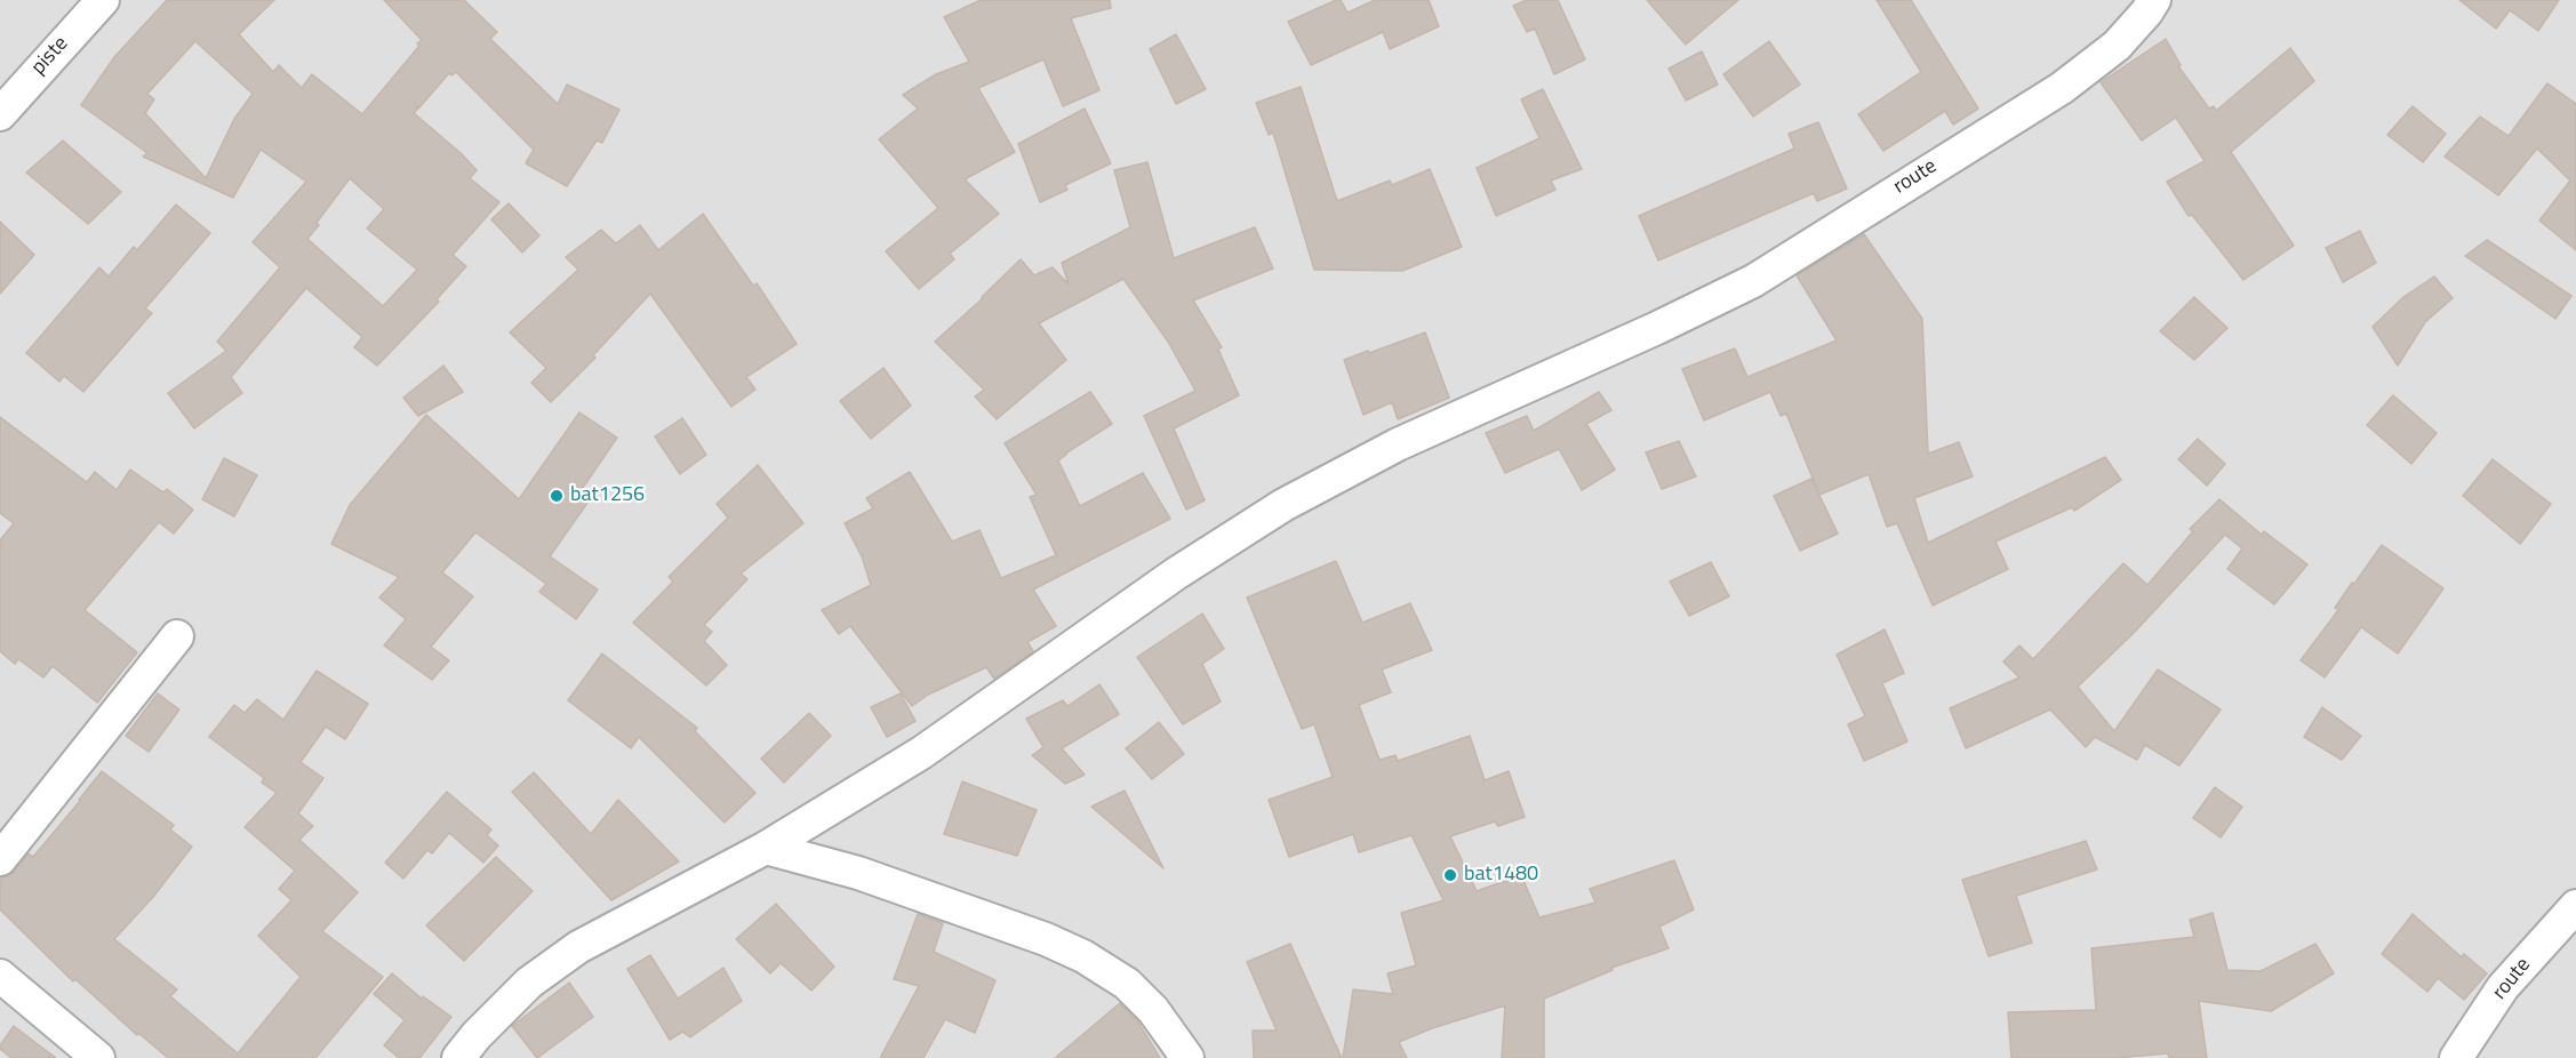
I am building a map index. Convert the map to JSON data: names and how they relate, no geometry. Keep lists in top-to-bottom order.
{
  "streets": {
    "street": ["piste", "route"]
  },
  "places": ["bat1256", "bat1480"]
}
